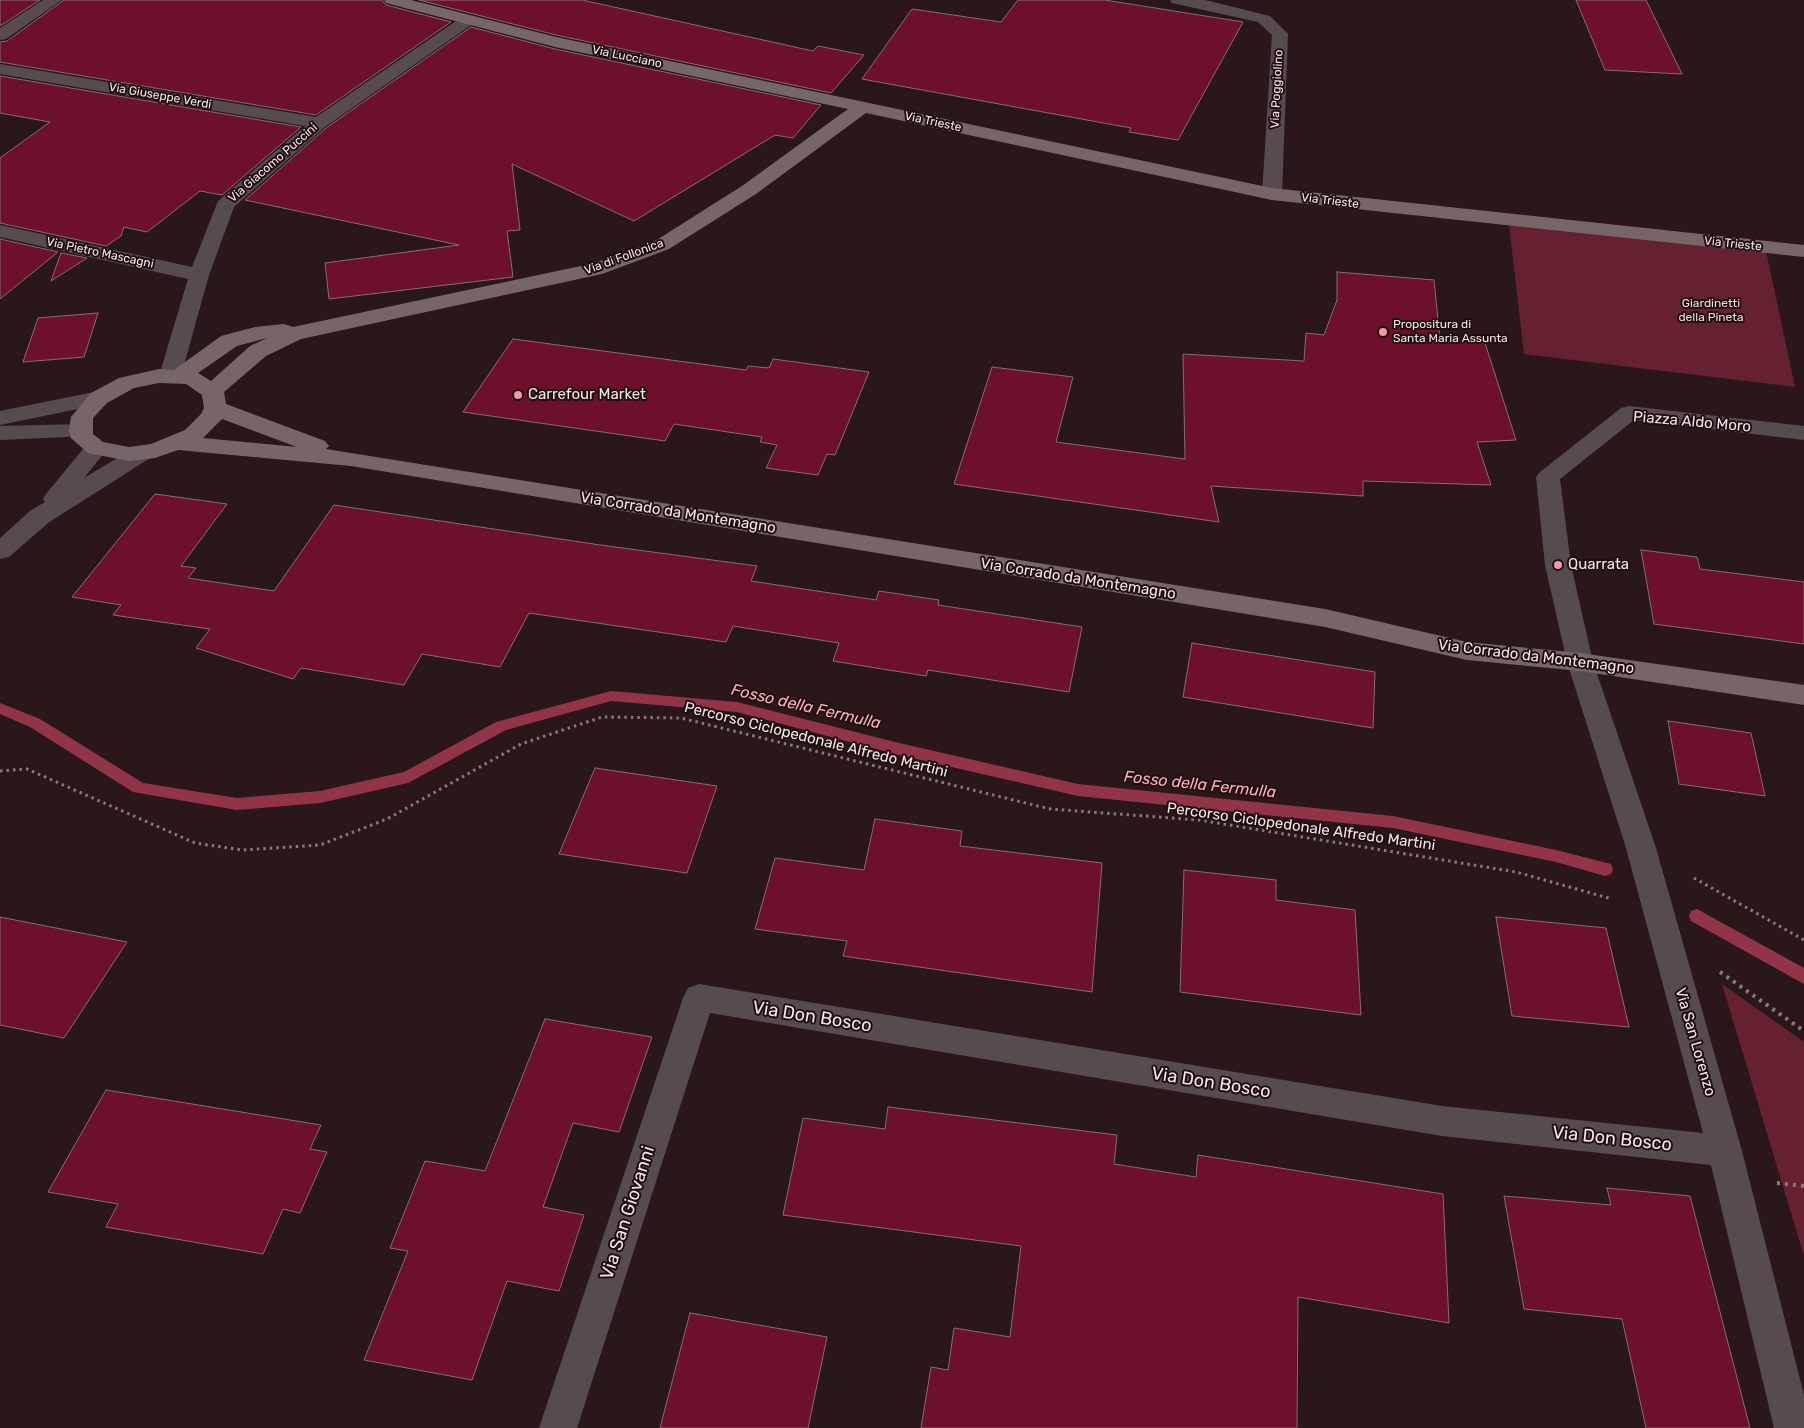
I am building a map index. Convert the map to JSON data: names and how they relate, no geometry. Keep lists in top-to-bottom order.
{
  "streets": {
    "street": [
      "Via Lucciano",
      "Via Poggiolino",
      "Via Giuseppe Verdi",
      "Via Trieste",
      "Via Giacomo Puccini",
      "Via Pietro Mascagni",
      "Via di Follonica",
      "Piazza Aldo Moro",
      "Via Corrado da Montemagno",
      "Via Don Bosco",
      "Via San Lorenzo",
      "Via San Giovanni"
    ],
    "path": ["Percorso Ciclopedonale Alfredo Martini"]
  },
  "crossings": [
    ["Via Lucciano", "Via Trieste"],
    ["Via Lucciano", "Via Giacomo Puccini"],
    ["Via Lucciano", "Via di Follonica"],
    ["Via Poggiolino", "Via Trieste"],
    ["Via Giuseppe Verdi", "Via Giacomo Puccini"],
    ["Via Trieste", "Via di Follonica"],
    ["Via Giacomo Puccini", "Via Pietro Mascagni"],
    ["Via Giacomo Puccini", "Via di Follonica"],
    ["Via Giacomo Puccini", "Via Corrado da Montemagno"],
    ["Via di Follonica", "Via Corrado da Montemagno"],
    ["Piazza Aldo Moro", "Via Corrado da Montemagno"],
    ["Piazza Aldo Moro", "Via San Lorenzo"],
    ["Via Corrado da Montemagno", "Via San Lorenzo"],
    ["Percorso Ciclopedonale Alfredo Martini", "Via San Lorenzo"],
    ["Via Don Bosco", "Via San Lorenzo"],
    ["Via Don Bosco", "Via San Giovanni"]
  ],
  "water": ["Fosso della Fermulla"],
  "parks": ["Giardinetti della Pineta"],
  "places": ["Propositura di Santa Maria Assunta", "Carrefour Market", "Quarrata"]
}
